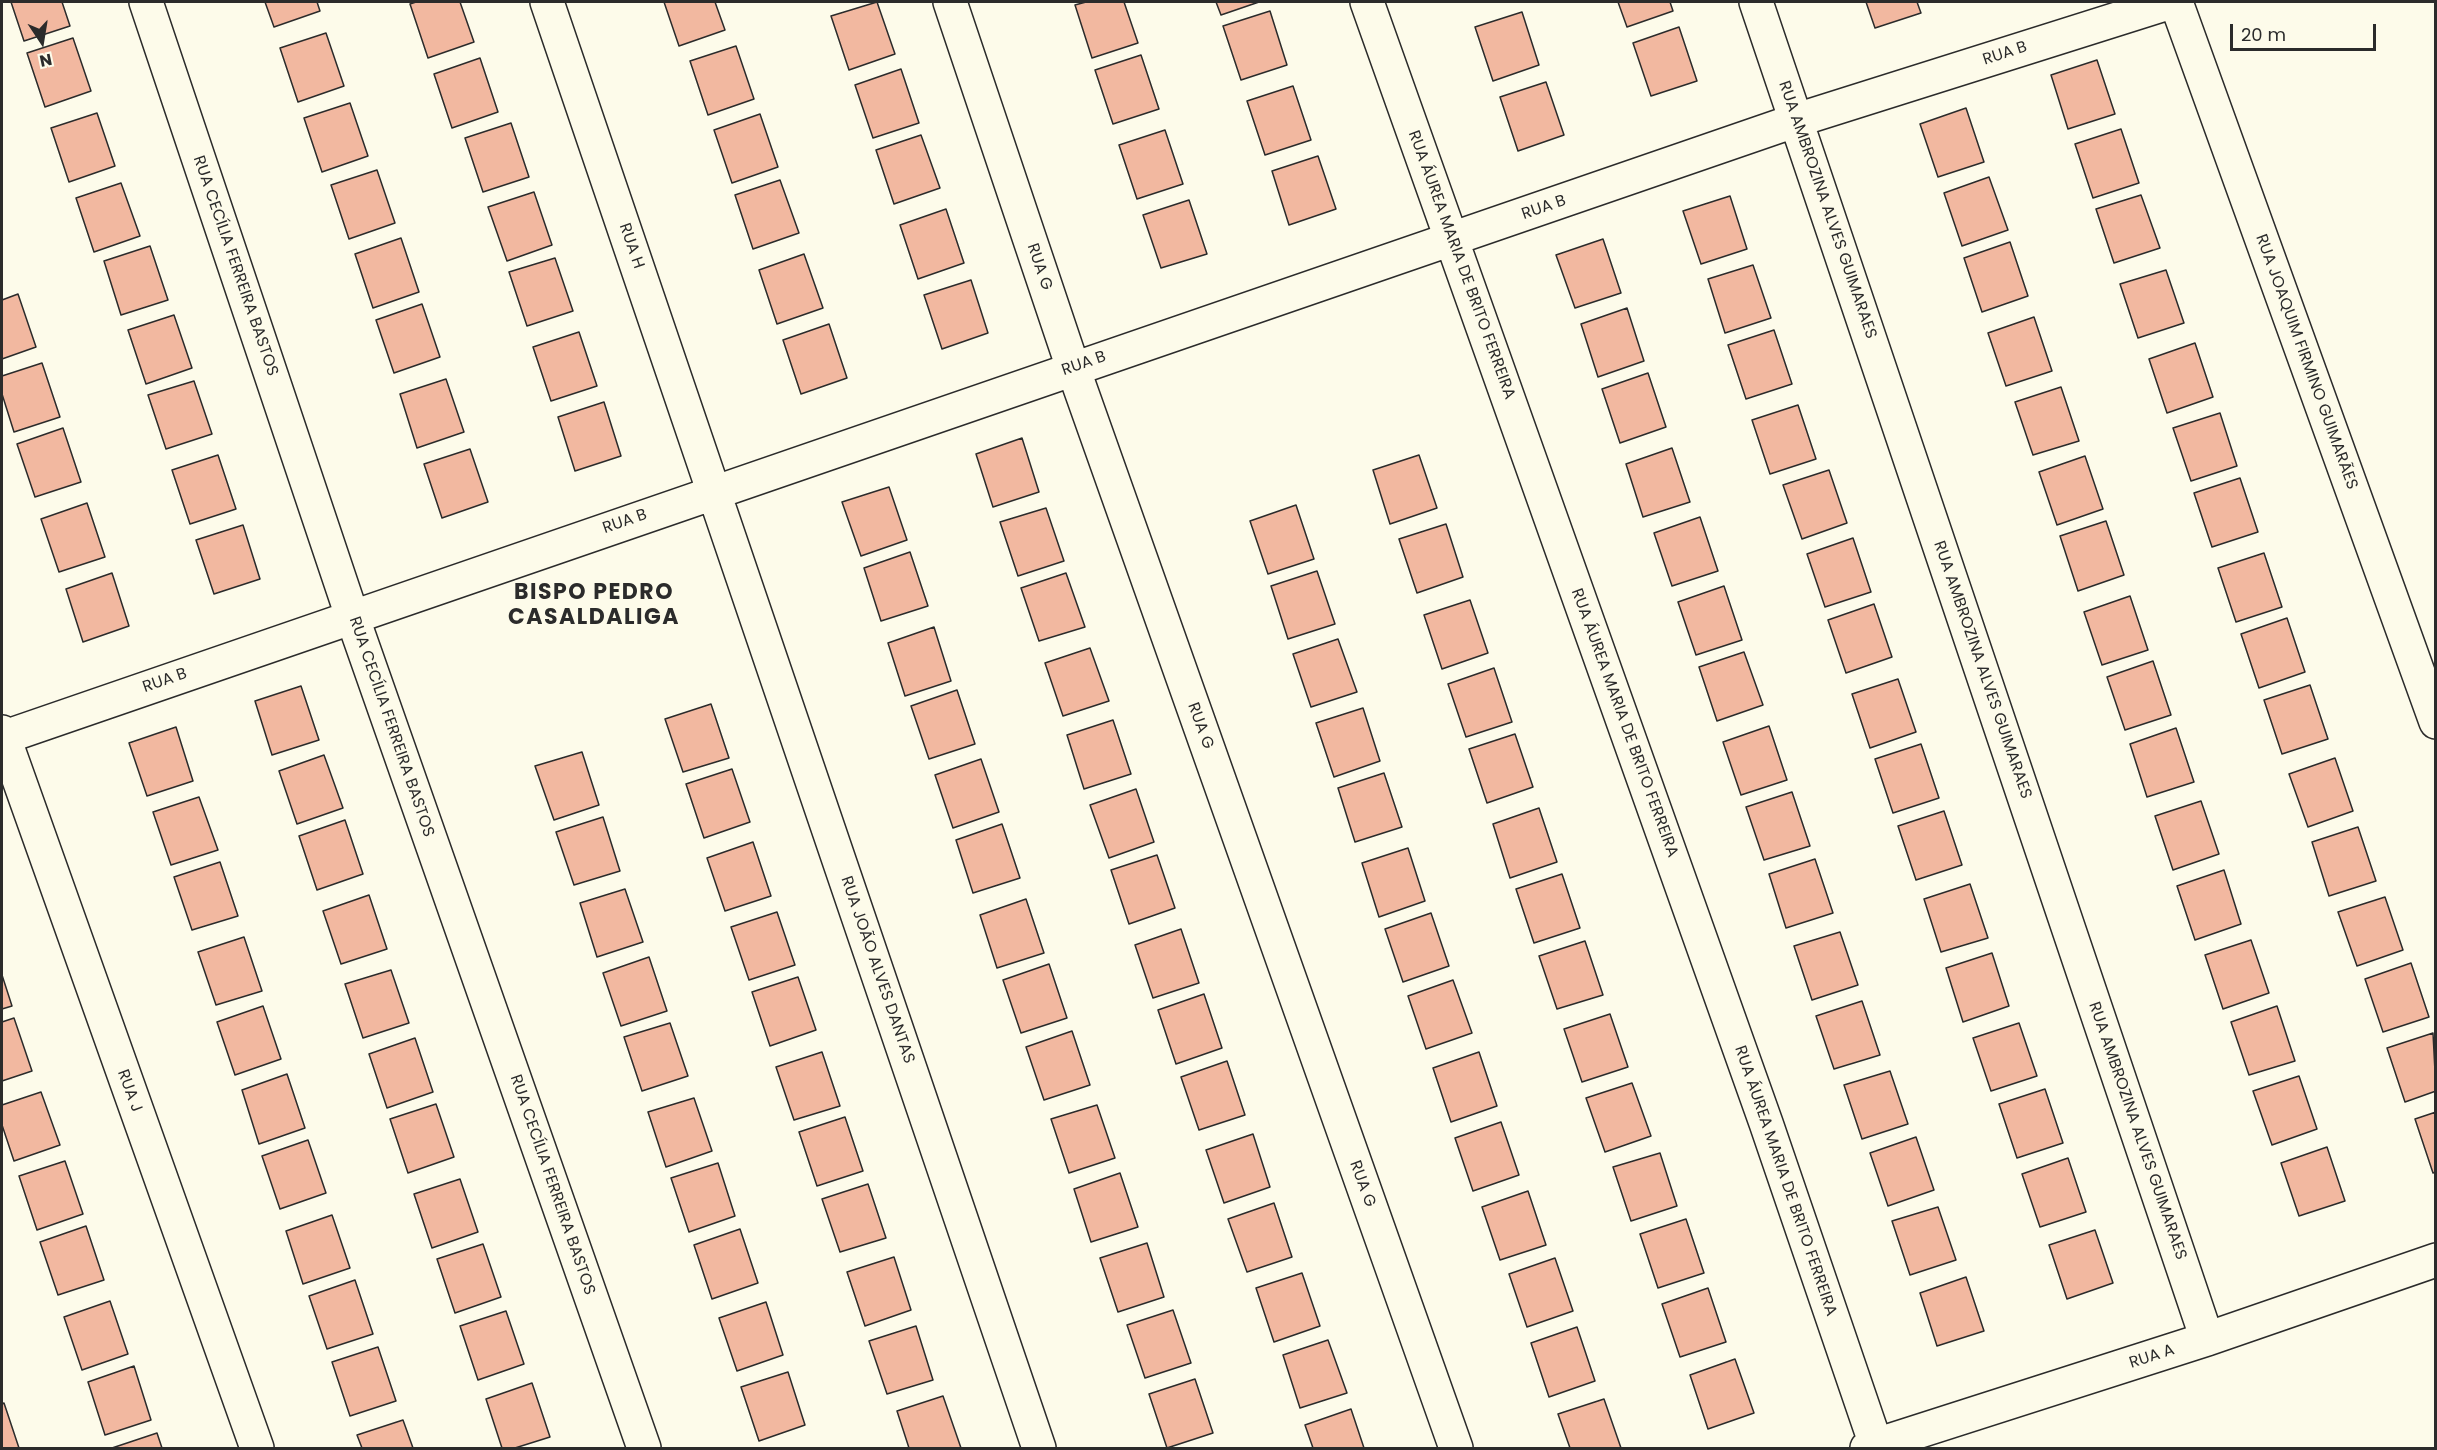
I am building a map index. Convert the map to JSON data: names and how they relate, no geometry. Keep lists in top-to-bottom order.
{
  "streets": {
    "street": [
      "RUA B",
      "RUA AMBROZINA ALVES GUIMARAES",
      "RUA H",
      "RUA ÁUREA MARIA DE BRITO FERREIRA",
      "RUA CECÍLIA FERREIRA BASTOS",
      "RUA G",
      "RUA JOAQUIM FIRMINO GUIMARÃES",
      "RUA JOÃO ALVES DANTAS",
      "RUA J",
      "RUA A"
    ]
  },
  "crossings": [
    ["RUA B", "RUA AMBROZINA ALVES GUIMARAES"],
    ["RUA B", "RUA H"],
    ["RUA B", "RUA ÁUREA MARIA DE BRITO FERREIRA"],
    ["RUA B", "RUA CECÍLIA FERREIRA BASTOS"],
    ["RUA B", "RUA G"],
    ["RUA B", "RUA JOÃO ALVES DANTAS"],
    ["RUA B", "RUA J"],
    ["RUA AMBROZINA ALVES GUIMARAES", "RUA A"],
    ["RUA H", "RUA JOÃO ALVES DANTAS"],
    ["RUA ÁUREA MARIA DE BRITO FERREIRA", "RUA A"]
  ],
  "districts": ["BISPO PEDRO CASALDALIGA"],
  "scale_bar": "20 m",
  "north": "bottom"
}
